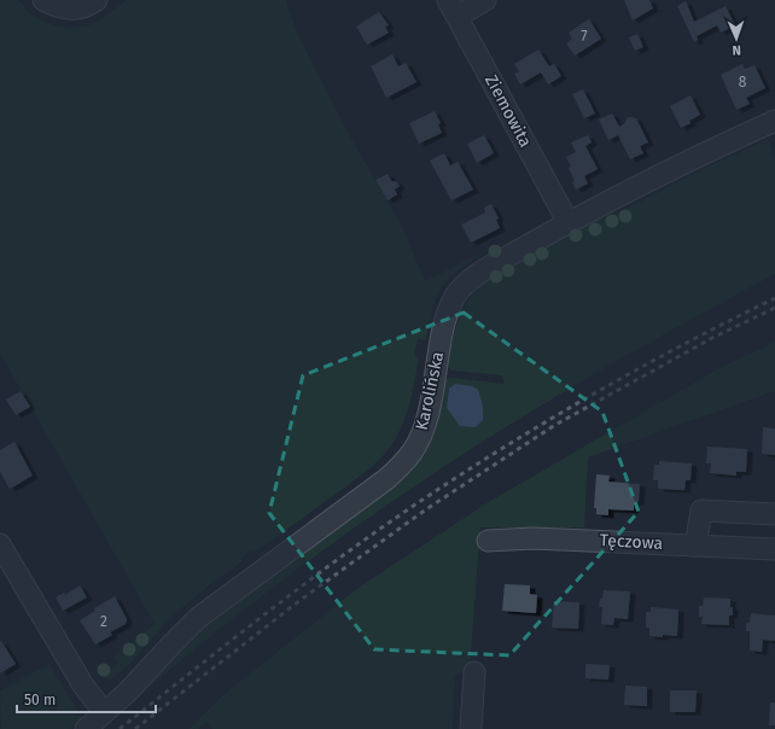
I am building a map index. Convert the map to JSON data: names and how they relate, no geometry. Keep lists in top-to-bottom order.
{
  "streets": {
    "street": ["Ziemowita", "Karolińska", "Tęczowa"]
  },
  "crossings": [
    ["Ziemowita", "Karolińska"]
  ],
  "house_numbers": ["7", "8", "2"],
  "scale_bar": "50 m",
  "north": "bottom"
}
